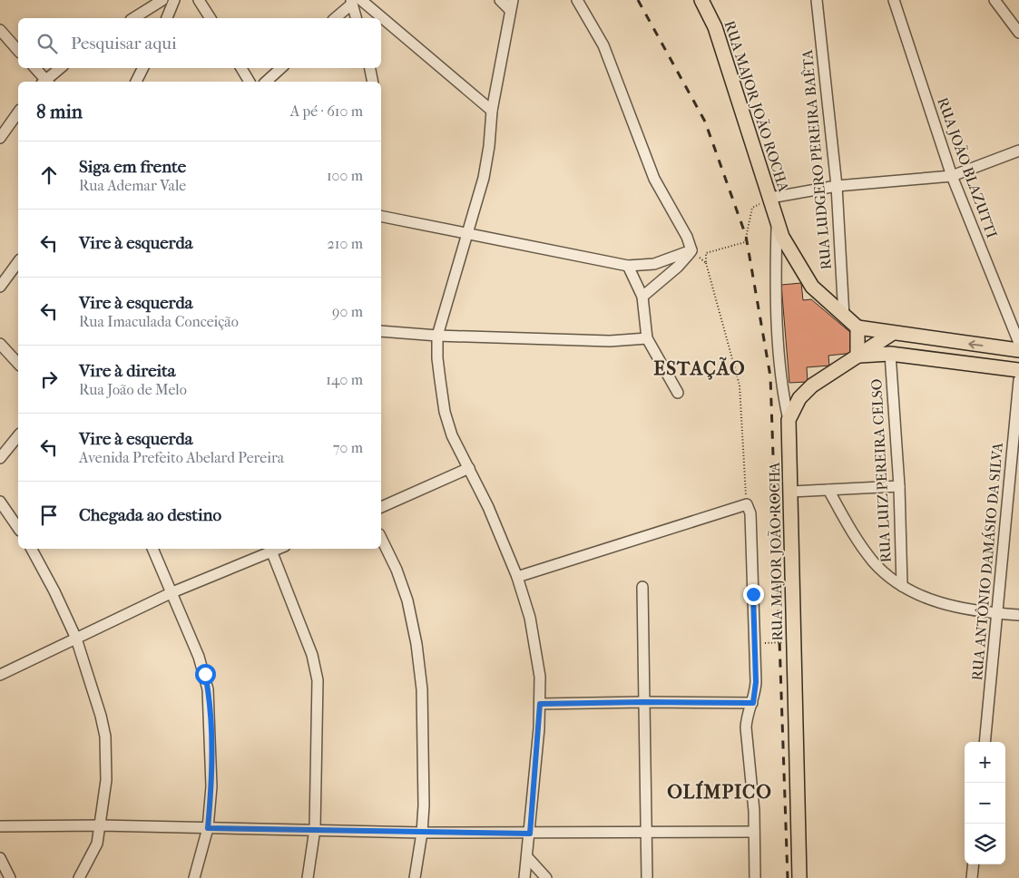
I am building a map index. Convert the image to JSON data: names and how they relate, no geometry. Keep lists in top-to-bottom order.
{
  "streets": {
    "main road": ["RUA MAJOR JOÃO ROCHA"],
    "street": [
      "RUA LUDGERO PEREIRA BAÊTA",
      "RUA JOÃO BLAZUTTI",
      "RUA LUIZ PEREIRA CELSO",
      "RUA ANTÔNIO DAMÁSIO DA SILVA"
    ]
  },
  "crossings": [
    ["RUA MAJOR JOÃO ROCHA", "RUA LUDGERO PEREIRA BAÊTA"],
    ["RUA MAJOR JOÃO ROCHA", "RUA LUIZ PEREIRA CELSO"]
  ],
  "districts": ["ESTAÇÃO", "OLÍMPICO"],
  "page": {
    "search": "Pesquisar aqui",
    "heading": ["8 min", "A pé · 610 m"],
    "list": [
      ["Siga em frente", "Rua Ademar Vale", "100 m"],
      ["Vire à esquerda", "210 m"],
      ["Vire à esquerda", "Rua Imaculada Conceição", "90 m"],
      ["Vire à direita", "Rua João de Melo", "140 m"],
      ["Vire à esquerda", "Avenida Prefeito Abelard Pereira", "70 m"],
      "Chegada ao destino"
    ],
    "map_buttons": ["+", "−"]
  }
}
